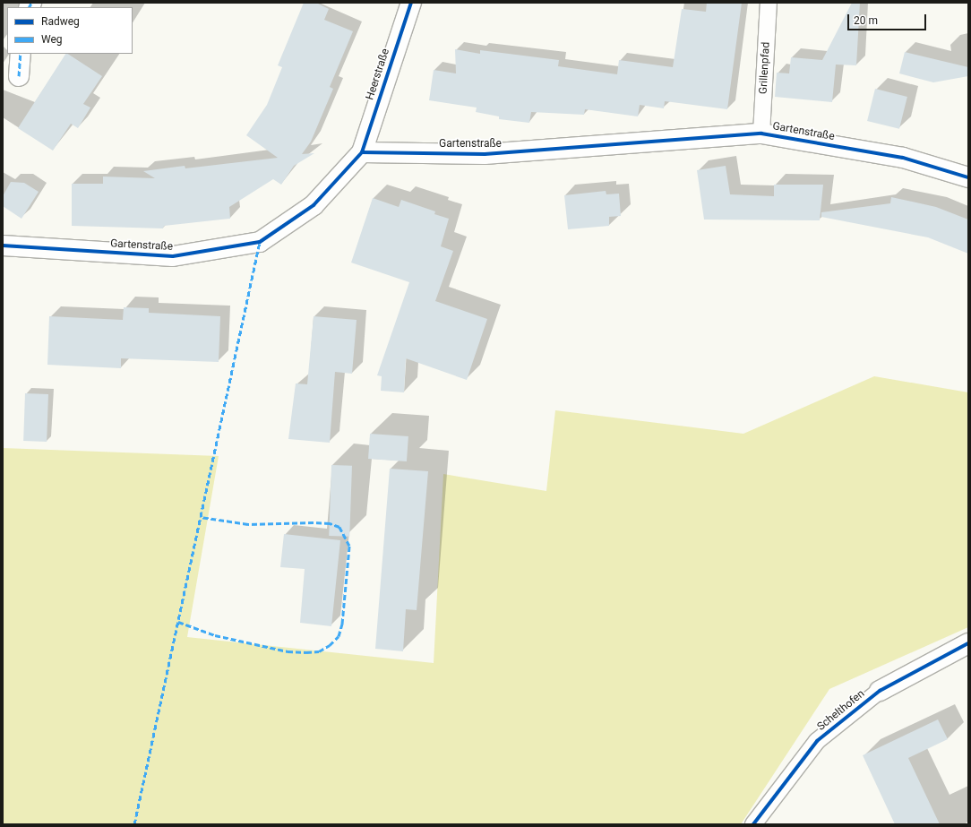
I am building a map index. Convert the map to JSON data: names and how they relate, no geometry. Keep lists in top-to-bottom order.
{
  "streets": {
    "street": ["Heerstraße", "Gartenstraße", "Schelthofen"],
    "lane": ["Grillenpfad"]
  },
  "crossings": [
    ["Grillenpfad", "Gartenstraße"],
    ["Heerstraße", "Gartenstraße"]
  ],
  "legend": ["Radweg", "Weg"],
  "scale_bar": "20 m"
}
